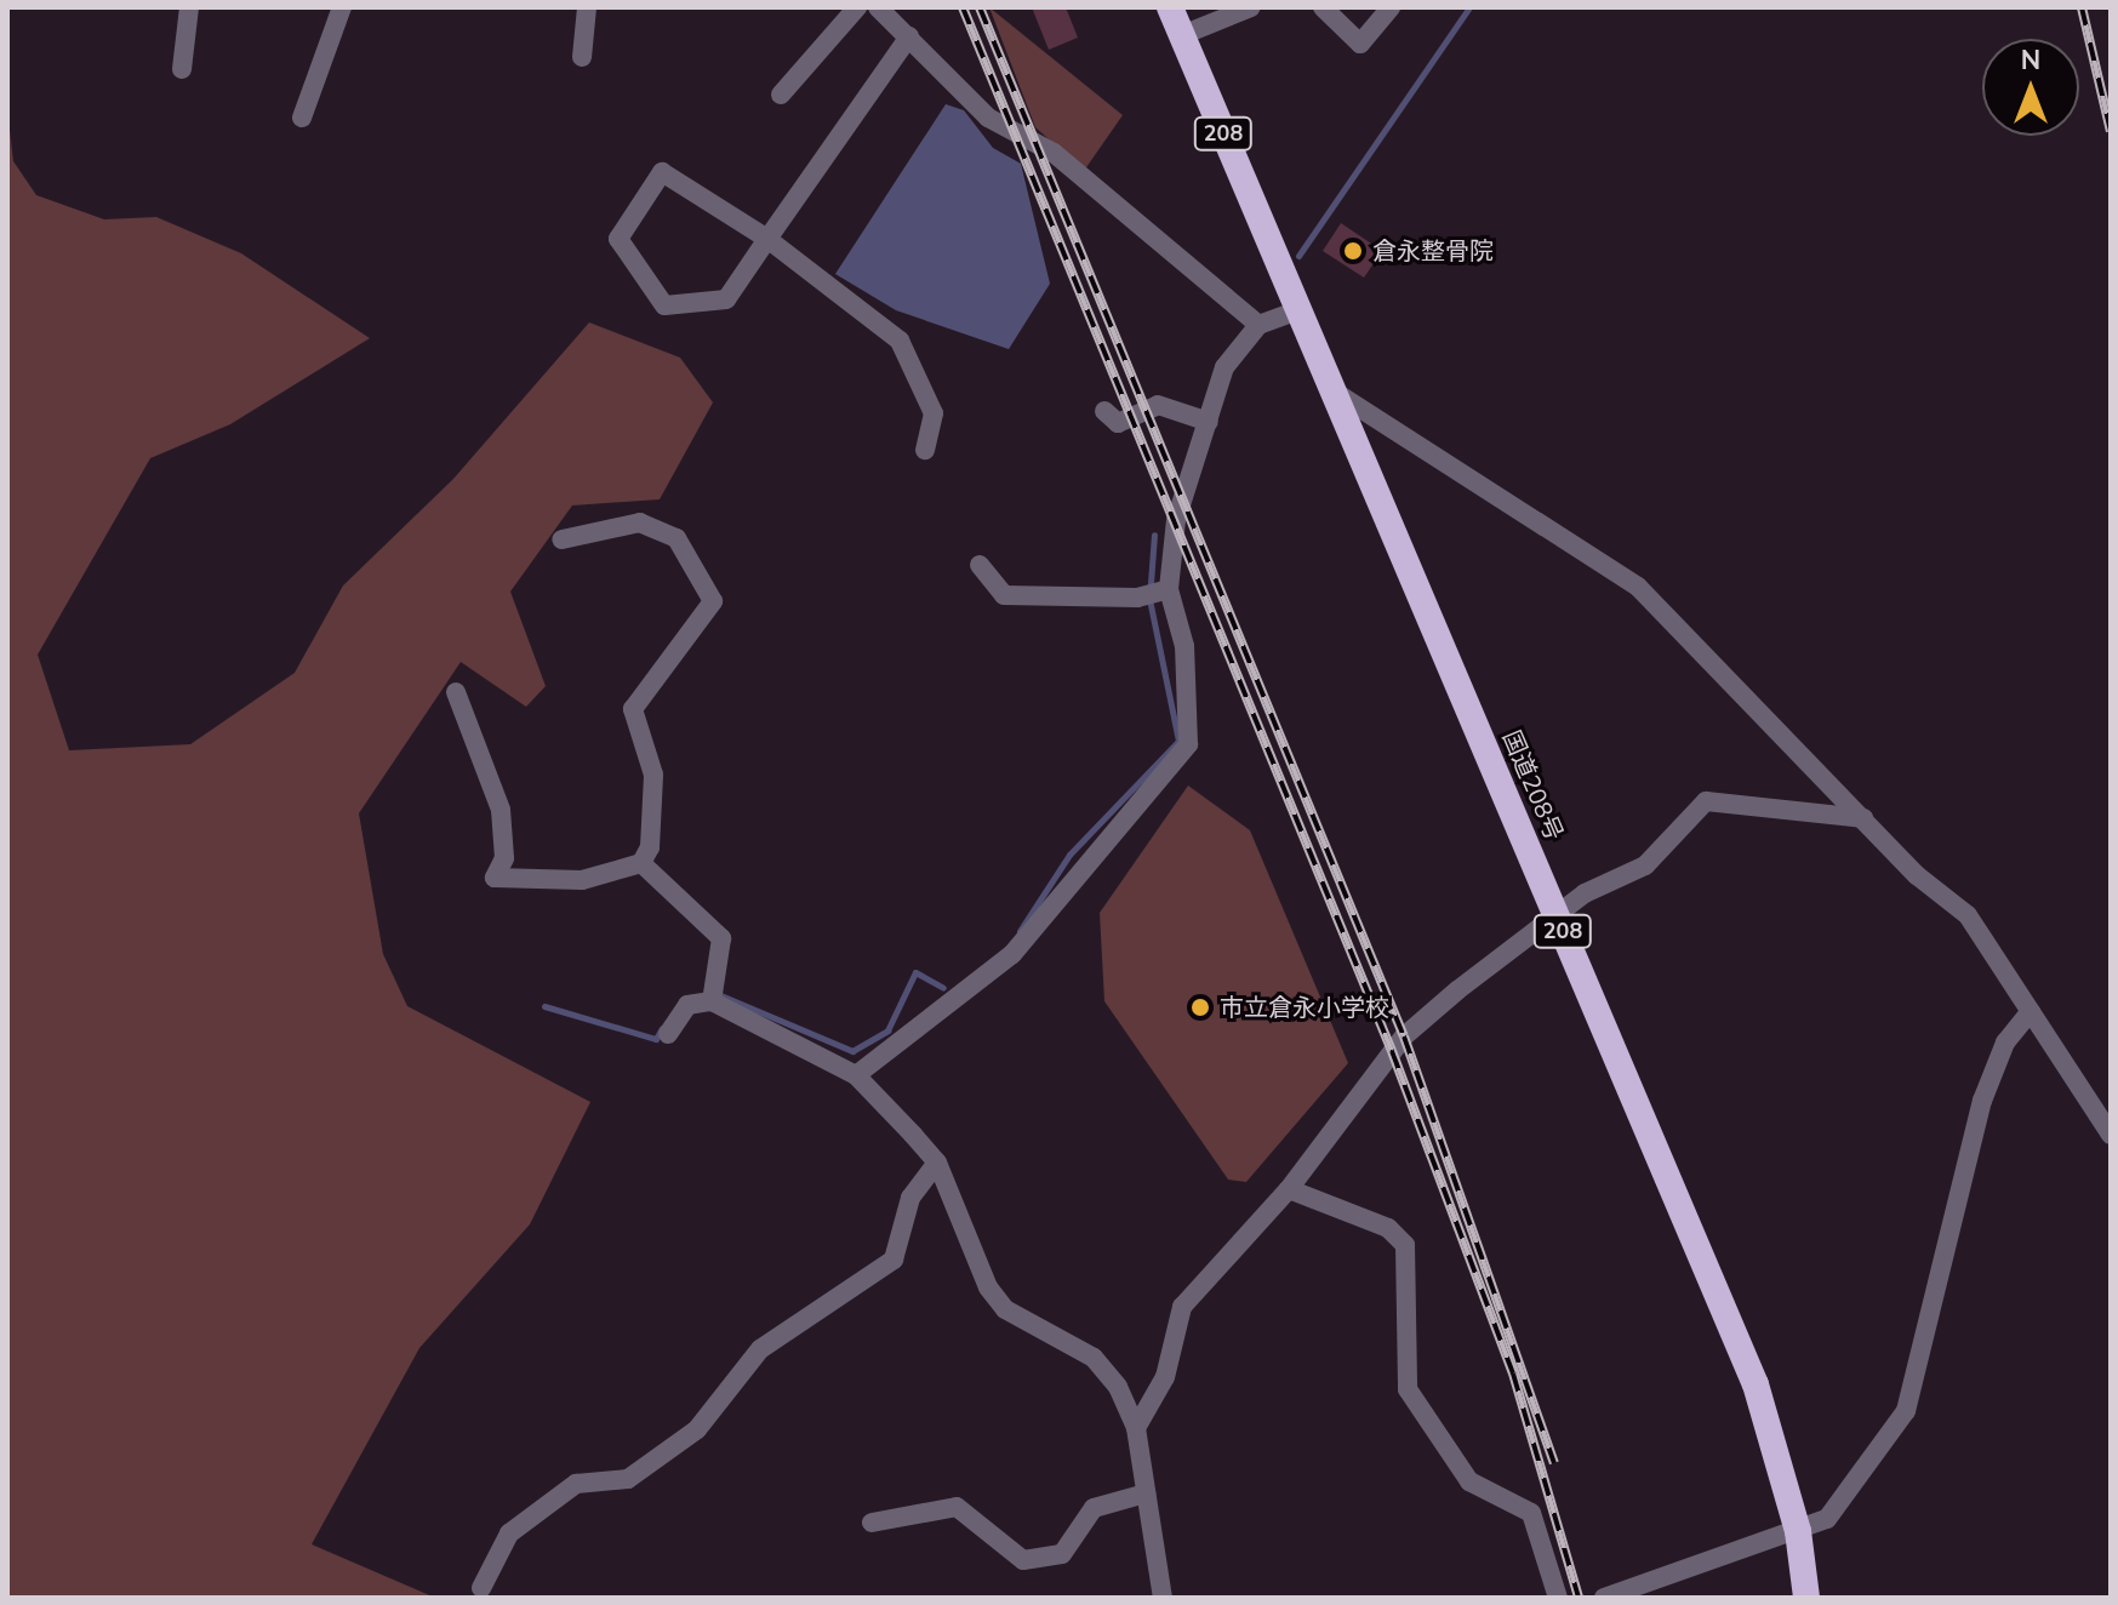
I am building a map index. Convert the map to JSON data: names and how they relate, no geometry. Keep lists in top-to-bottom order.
{
  "streets": {
    "highway": ["208", "国道208号"]
  },
  "places": ["倉永整骨院", "市立倉永小学校"],
  "north": "top"
}
